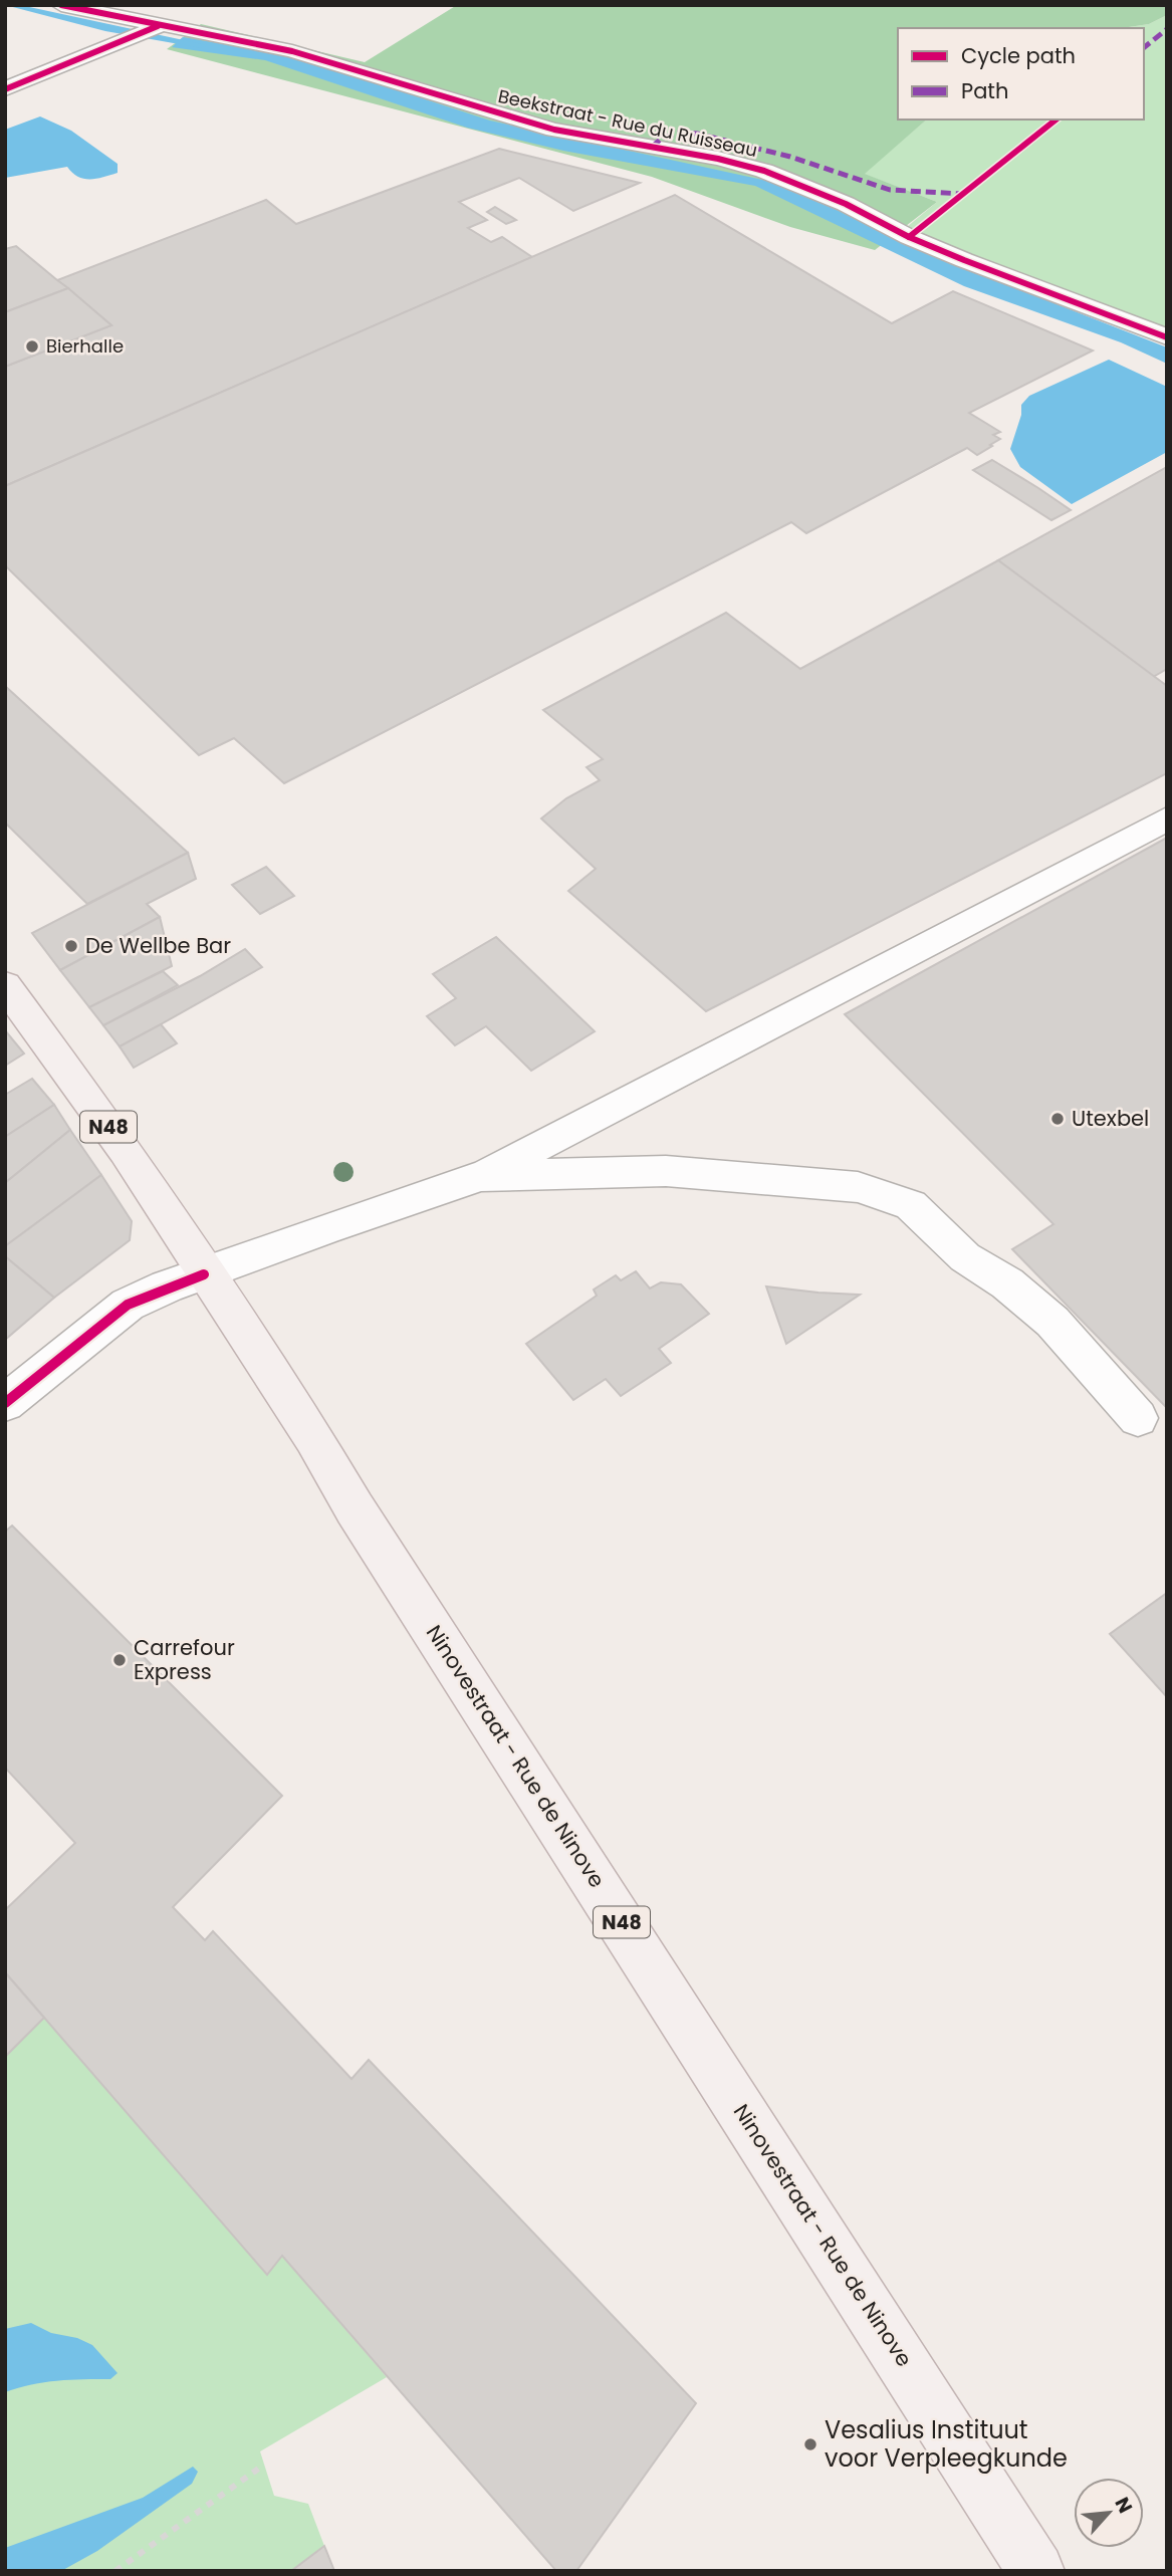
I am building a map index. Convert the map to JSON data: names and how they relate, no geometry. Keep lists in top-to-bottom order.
{
  "streets": {
    "main road": ["N48", "Ninovestraat - Rue de Ninove"],
    "street": ["Beekstraat - Rue du Ruisseau"]
  },
  "places": [
    "Bierhalle",
    "De Wellbe Bar",
    "Utexbel",
    "Carrefour Express",
    "Vesalius Instituut voor Verpleegkunde"
  ],
  "legend": ["Cycle path", "Path"],
  "north": "top right"
}
